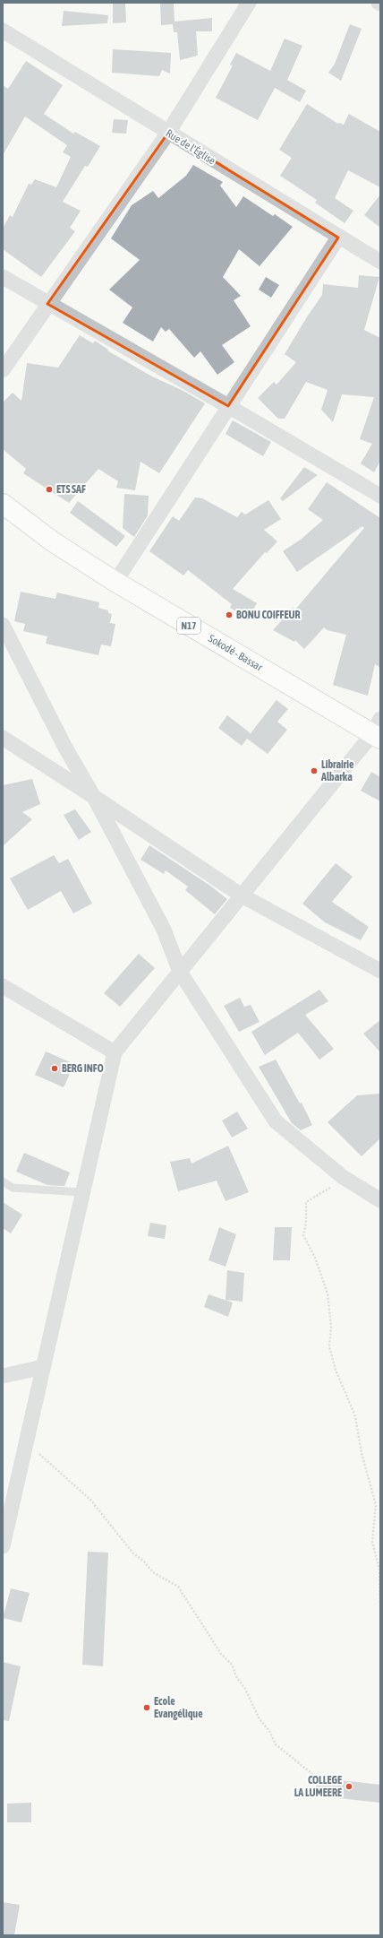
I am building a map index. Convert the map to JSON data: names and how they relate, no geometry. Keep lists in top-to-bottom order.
{
  "streets": {
    "main road": ["N17", "Sokodé - Bassar"],
    "street": ["Rue de l'Église"]
  },
  "places": [
    "ETS SAF",
    "BONU COIFFEUR",
    "Librairie Albarka",
    "BERG INFO",
    "Ecole Evangélique",
    "COLLEGE LA LUMEERE"
  ]
}
